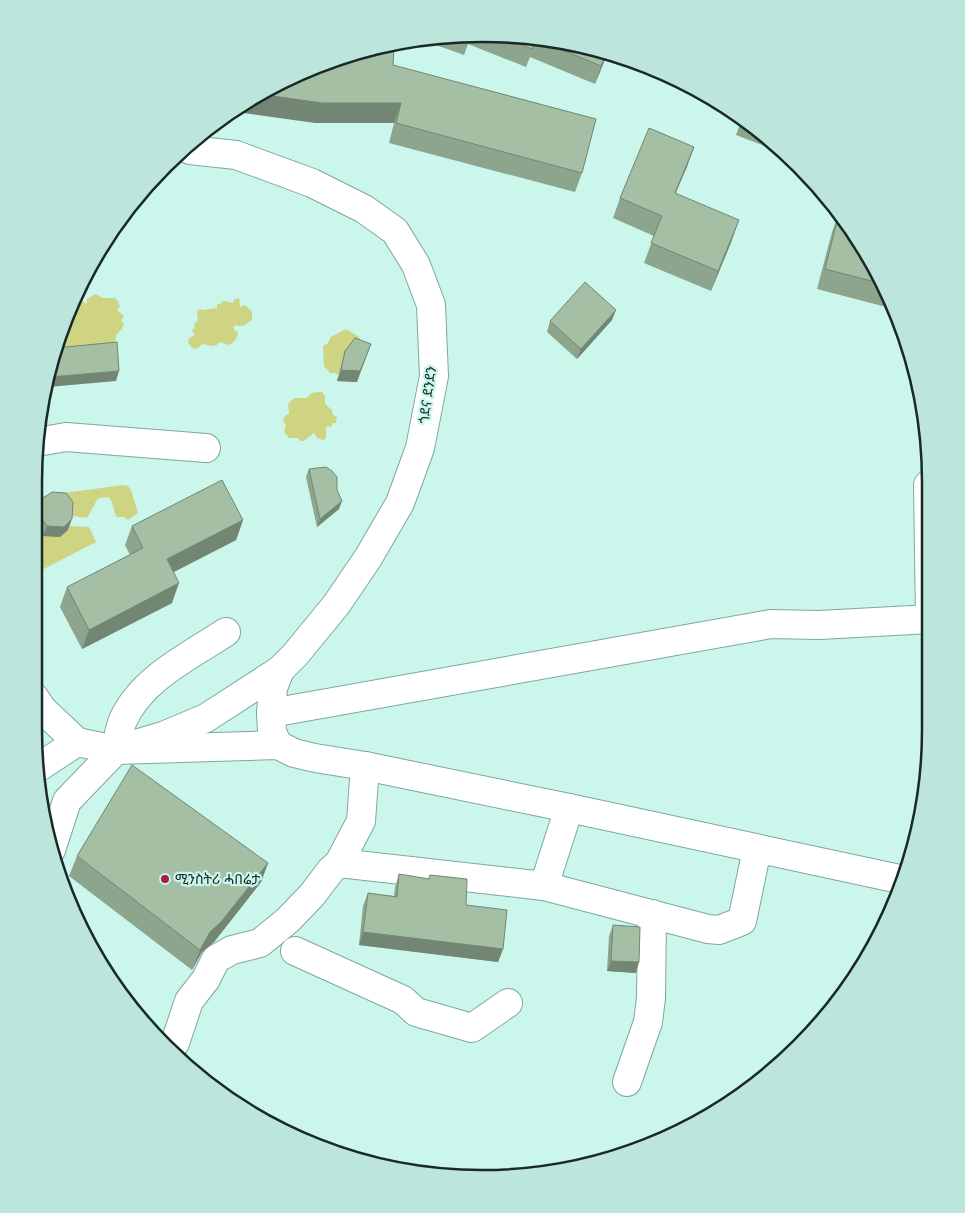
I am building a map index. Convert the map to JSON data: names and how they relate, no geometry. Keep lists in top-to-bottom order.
{
  "streets": {
    "street": ["ጎደና ደንደን"]
  },
  "places": ["ሚንስትሪ ሓበሬታ"]
}
